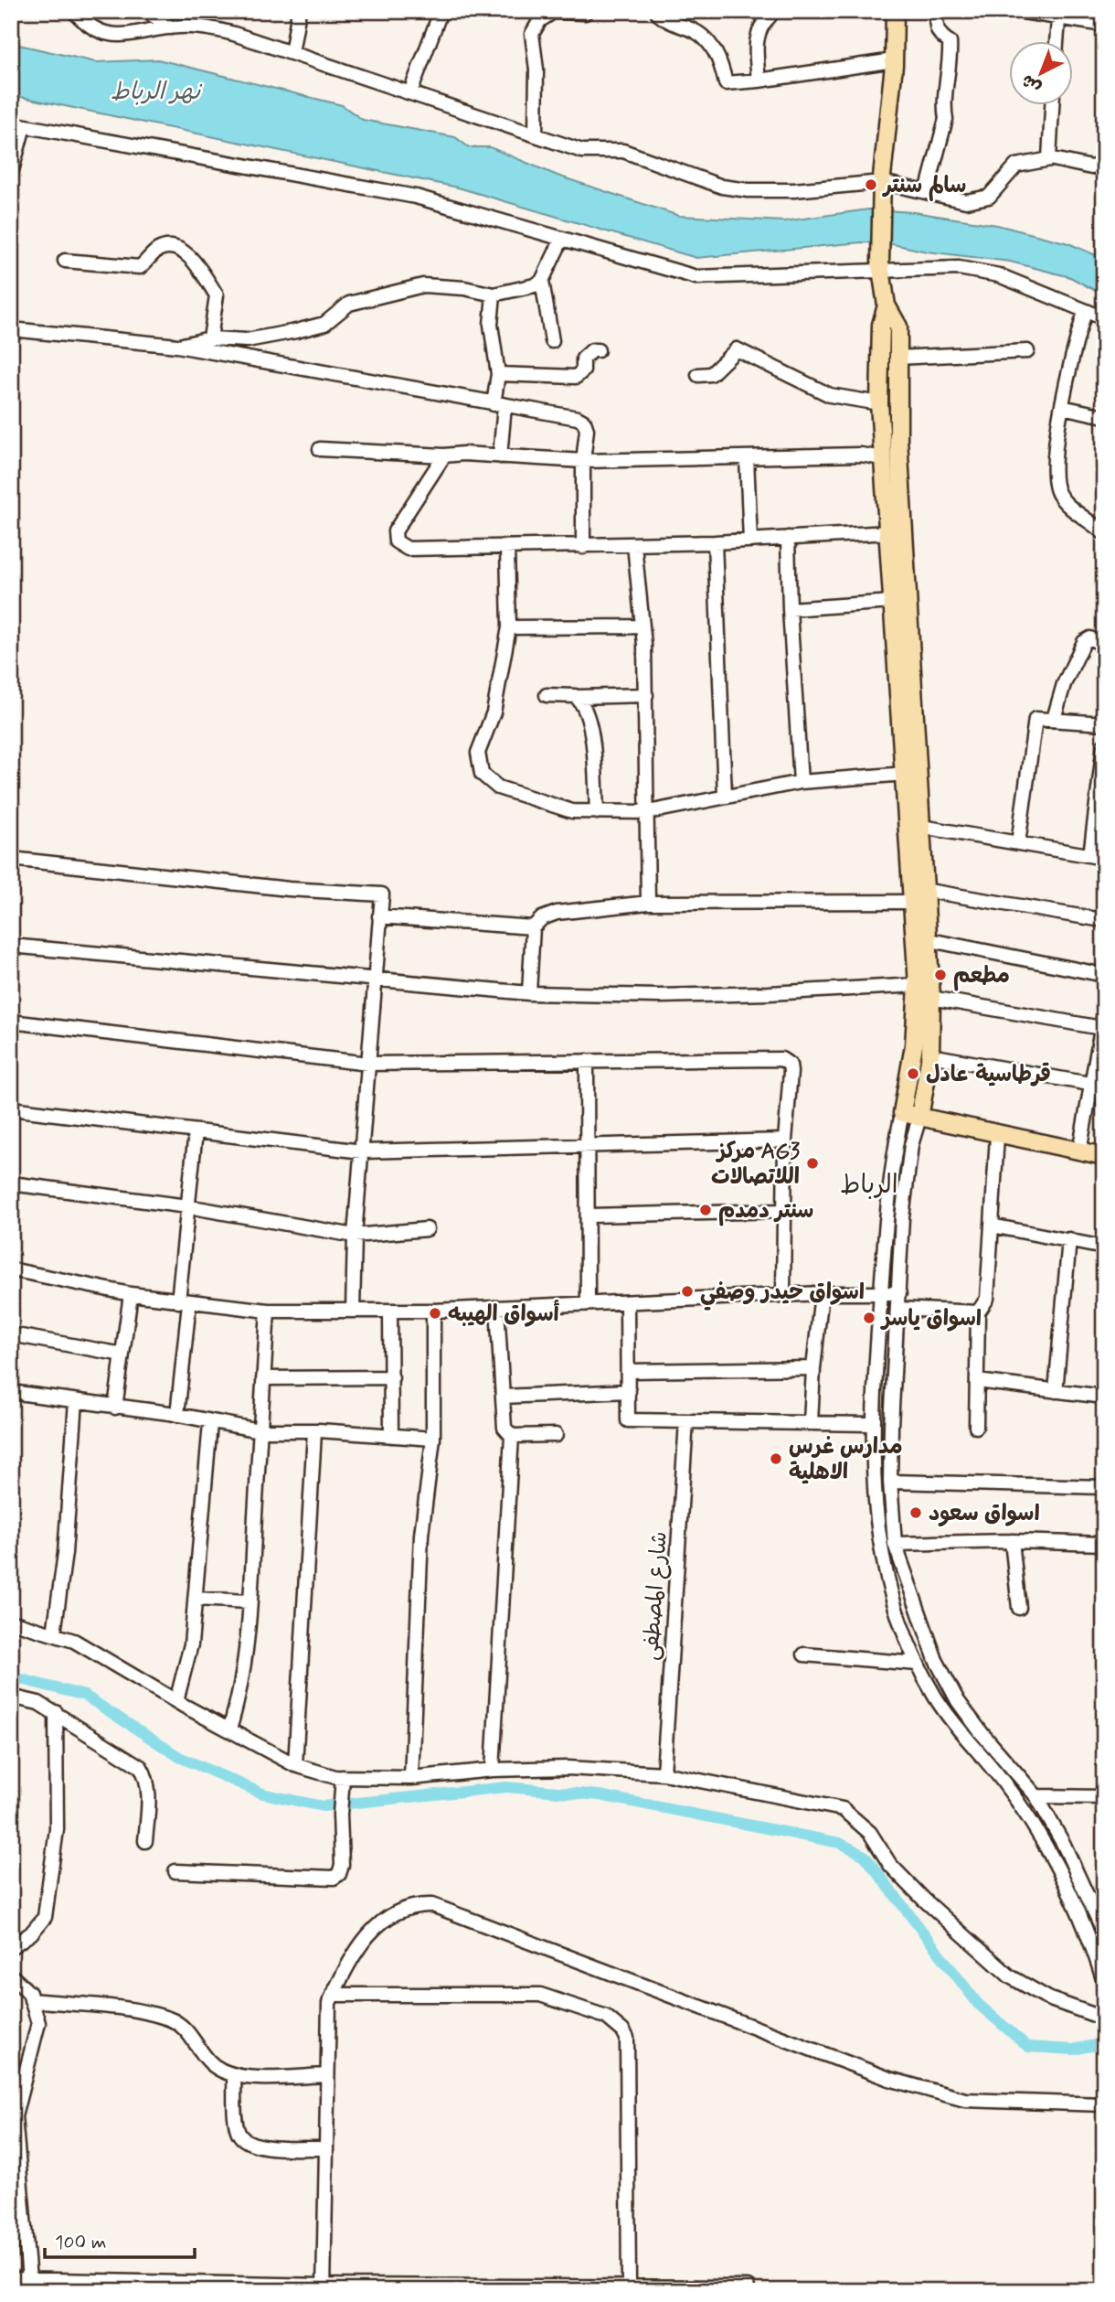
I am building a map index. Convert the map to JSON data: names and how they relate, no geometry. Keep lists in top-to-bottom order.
{
  "streets": {
    "street": ["شارع المصطفى"]
  },
  "districts": ["الرباط"],
  "water": ["نهر الرباط"],
  "places": [
    "سالم سنتر",
    "مطعم",
    "قرطاسية عادل",
    "مركز AG3 اللاتصالات",
    "سنتر دمدم",
    "اسواق حيدر وصفي",
    "أسواق الهيبه",
    "اسواق ياسر",
    "مدارس غرس الاهلية",
    "اسواق سعود"
  ],
  "scale_bar": "100 m",
  "north": "bottom left"
}
